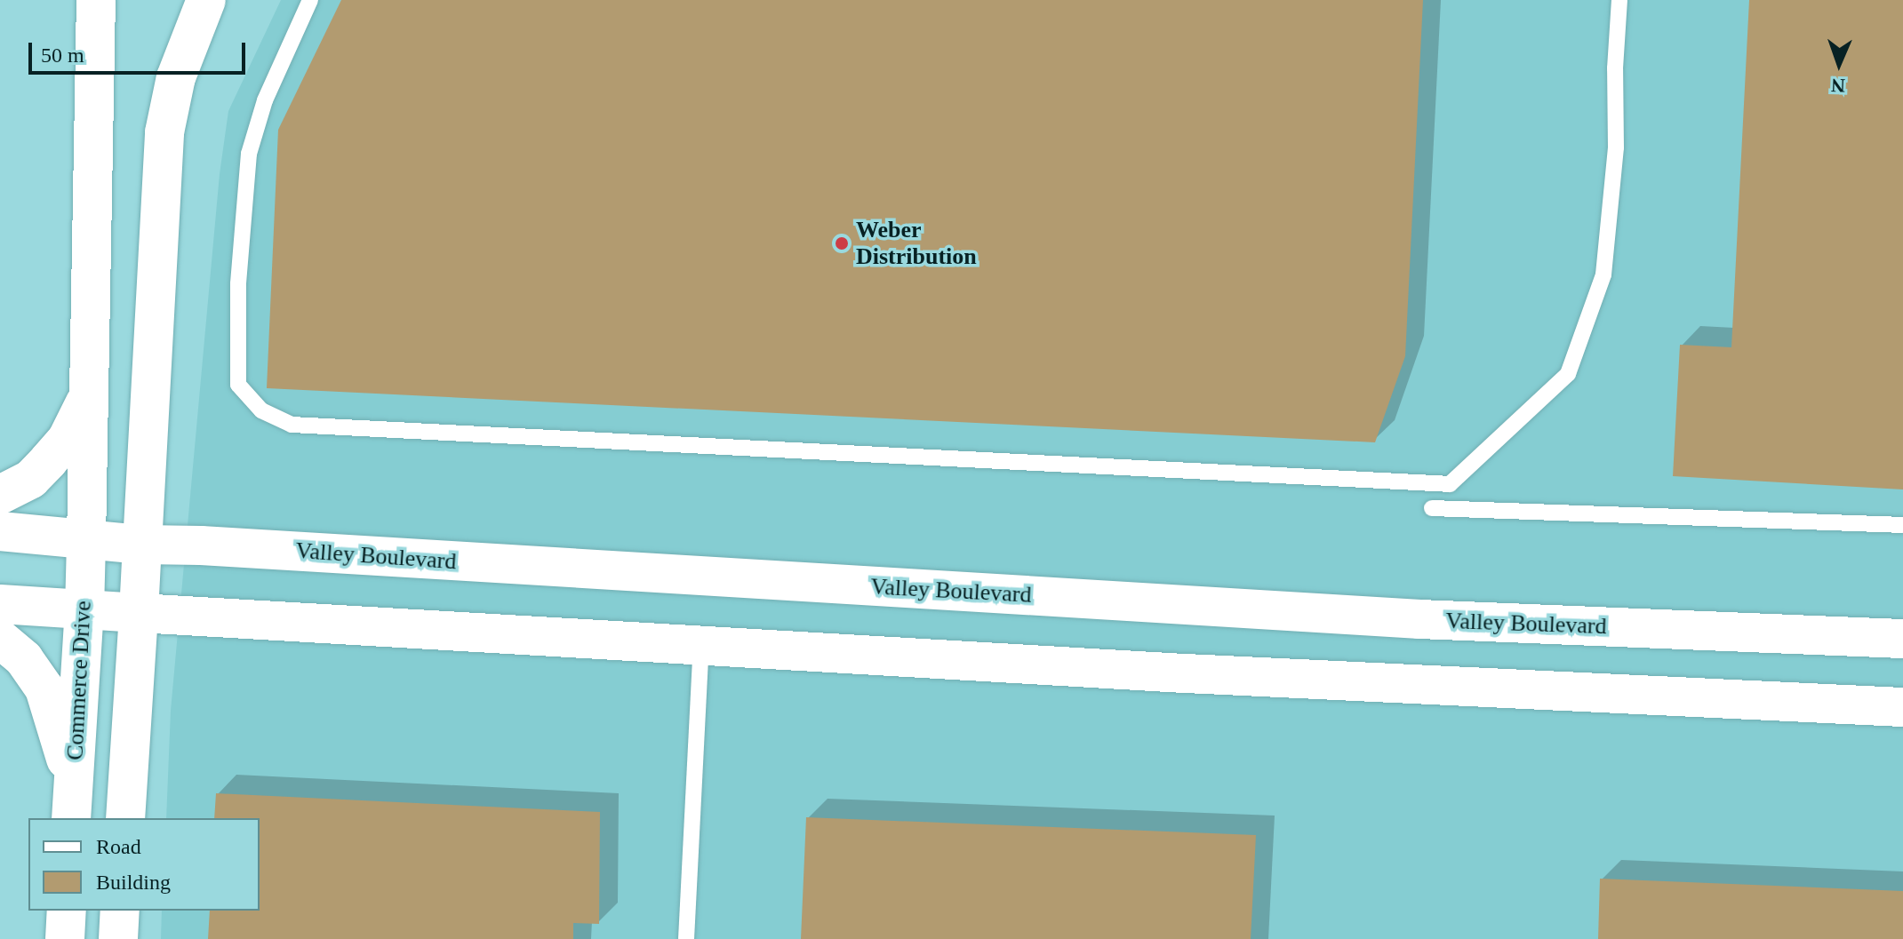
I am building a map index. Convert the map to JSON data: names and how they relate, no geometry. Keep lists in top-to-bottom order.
{
  "streets": {
    "main road": ["Valley Boulevard", "Commerce Drive"]
  },
  "crossings": [
    ["Valley Boulevard", "Commerce Drive"]
  ],
  "places": ["Weber Distribution"],
  "legend": ["Road", "Building"],
  "scale_bar": "50 m",
  "north": "bottom"
}
